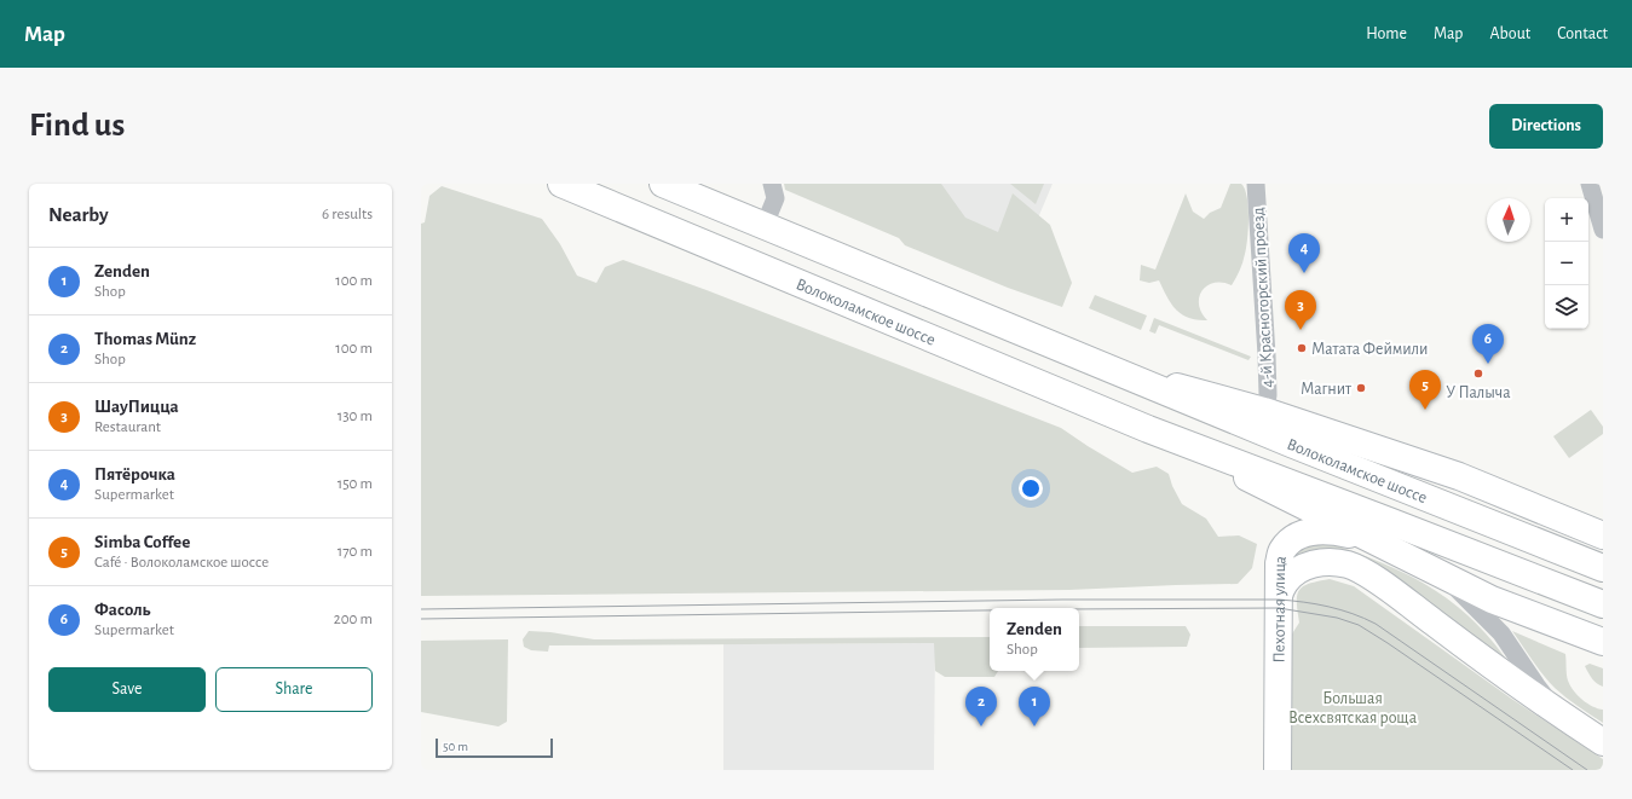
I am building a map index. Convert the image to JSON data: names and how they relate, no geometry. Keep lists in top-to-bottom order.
{
  "streets": {
    "main road": ["Волоколамское шоссе", "Пехотная улица"],
    "street": ["4-й Красногорский проезд"]
  },
  "crossings": [
    ["4-й Красногорский проезд", "Волоколамское шоссе"],
    ["Волоколамское шоссе", "Пехотная улица"]
  ],
  "parks": ["Большая Всехсвятская роща"],
  "places": ["Матата Феймили", "У Палыча", "Магнит"],
  "scale_bar": "50 m",
  "north": "top",
  "page": {
    "header": "Map",
    "nav": [
      "Home",
      "Map",
      "About",
      "Contact"
    ],
    "buttons": [
      "Directions",
      ["Save", "Share"]
    ],
    "title": "Find us",
    "heading": ["Nearby", "6 results"],
    "map_buttons": ["+", "−"],
    "pins": [
      "4",
      "3",
      "6",
      "5",
      "1",
      "2"
    ],
    "list": [
      {
        "mark": "1",
        "name": "Zenden",
        "note": "Shop",
        "value": "100 m"
      },
      {
        "mark": "2",
        "name": "Thomas Münz",
        "note": "Shop",
        "value": "100 m"
      },
      {
        "mark": "3",
        "name": "ШауПицца",
        "note": "Restaurant",
        "value": "130 m"
      },
      {
        "mark": "4",
        "name": "Пятёрочка",
        "note": "Supermarket",
        "value": "150 m"
      },
      {
        "mark": "5",
        "name": "Simba Coffee",
        "note": "Café · Волоколамское шоссе",
        "value": "170 m"
      },
      {
        "mark": "6",
        "name": "Фасоль",
        "note": "Supermarket",
        "value": "200 m"
      }
    ],
    "popup": ["Zenden", "Shop"],
    "scale": "50 m"
  }
}
